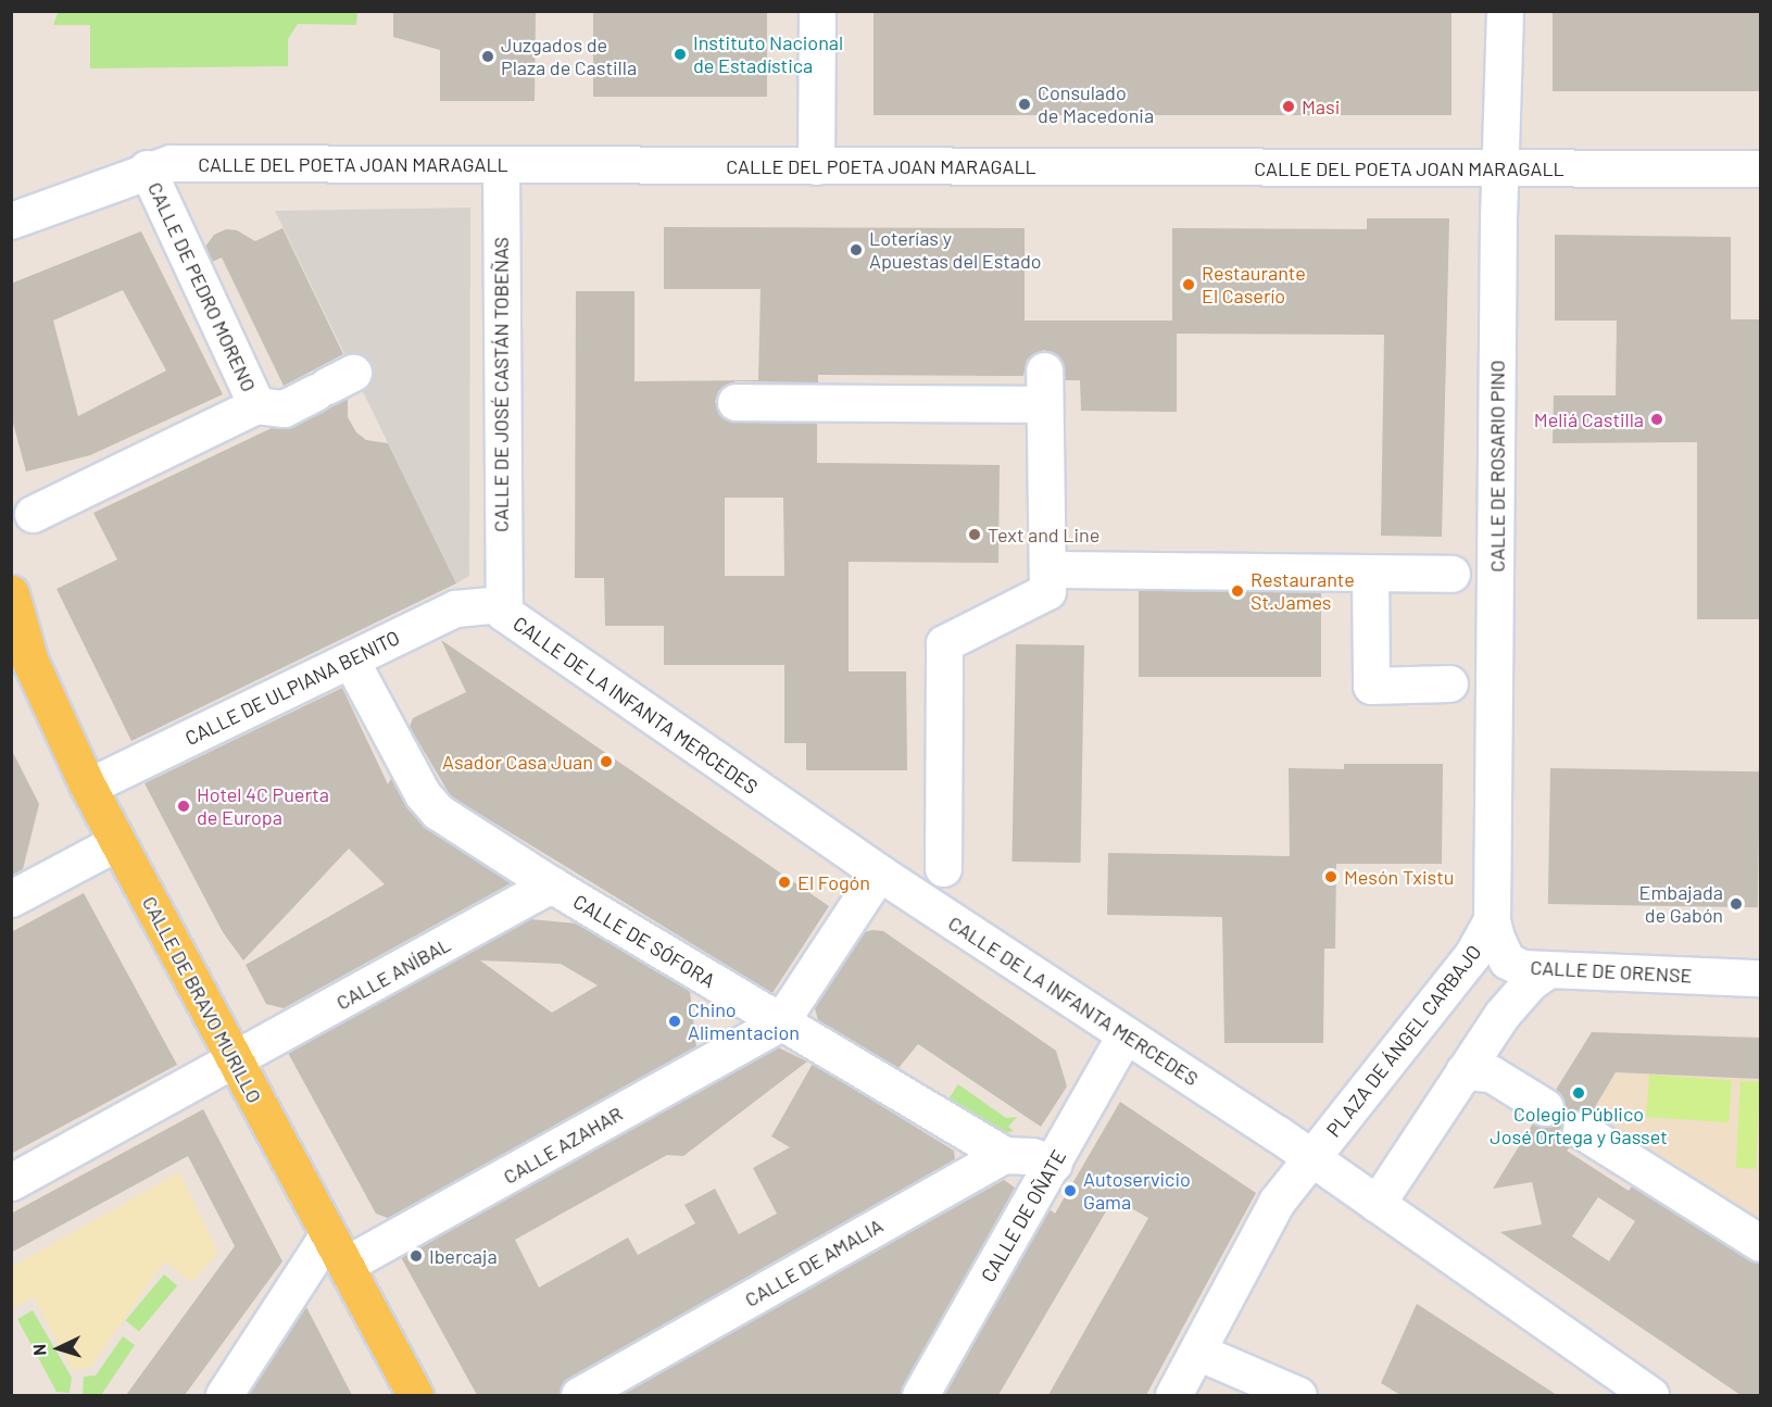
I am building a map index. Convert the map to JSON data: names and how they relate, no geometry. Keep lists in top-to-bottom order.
{
  "streets": {
    "main road": ["CALLE DE BRAVO MURILLO"],
    "street": [
      "CALLE DEL POETA JOAN MARAGALL",
      "CALLE DE PEDRO MORENO",
      "CALLE DE JOSÉ CASTÁN TOBEÑAS",
      "CALLE DE ROSARIO PINO",
      "CALLE DE ULPIANA BENITO",
      "CALLE DE LA INFANTA MERCEDES",
      "CALLE DE SÓFORA",
      "CALLE DE ORENSE",
      "CALLE ANÍBAL",
      "PLAZA DE ÁNGEL CARBAJO",
      "CALLE AZAHAR",
      "CALLE DE OÑATE",
      "CALLE DE AMALIA"
    ]
  },
  "crossings": [
    ["CALLE DEL POETA JOAN MARAGALL", "CALLE DE PEDRO MORENO"],
    ["CALLE DEL POETA JOAN MARAGALL", "CALLE DE JOSÉ CASTÁN TOBEÑAS"],
    ["CALLE DEL POETA JOAN MARAGALL", "CALLE DE ROSARIO PINO"],
    ["CALLE DE JOSÉ CASTÁN TOBEÑAS", "CALLE DE ULPIANA BENITO"],
    ["CALLE DE JOSÉ CASTÁN TOBEÑAS", "CALLE DE LA INFANTA MERCEDES"],
    ["CALLE DE ROSARIO PINO", "CALLE DE ORENSE"],
    ["CALLE DE ROSARIO PINO", "PLAZA DE ÁNGEL CARBAJO"],
    ["CALLE DE ULPIANA BENITO", "CALLE DE LA INFANTA MERCEDES"],
    ["CALLE DE ULPIANA BENITO", "CALLE DE SÓFORA"],
    ["CALLE DE ULPIANA BENITO", "CALLE DE BRAVO MURILLO"],
    ["CALLE DE LA INFANTA MERCEDES", "PLAZA DE ÁNGEL CARBAJO"],
    ["CALLE DE LA INFANTA MERCEDES", "CALLE DE OÑATE"],
    ["CALLE DE SÓFORA", "CALLE ANÍBAL"],
    ["CALLE DE SÓFORA", "CALLE AZAHAR"],
    ["CALLE DE SÓFORA", "CALLE DE AMALIA"],
    ["CALLE DE ORENSE", "PLAZA DE ÁNGEL CARBAJO"],
    ["CALLE ANÍBAL", "CALLE DE BRAVO MURILLO"],
    ["CALLE DE BRAVO MURILLO", "CALLE AZAHAR"]
  ],
  "places": [
    "Instituto Nacional de Estadística",
    "Juzgados de Plaza de Castilla",
    "Consulado de Macedonia",
    "Masi",
    "Loterías y Apuestas del Estado",
    "Restaurante El Caserío",
    "Meliá Castilla",
    "Text and Line",
    "Restaurante St.James",
    "Asador Casa Juan",
    "Hotel 4C Puerta de Europa",
    "Mesón Txistu",
    "El Fogón",
    "Embajada de Gabón",
    "Chino Alimentacion",
    "Colegio Público José Ortega y Gasset",
    "Autoservicio Gama",
    "Ibercaja"
  ],
  "north": "left"
}
